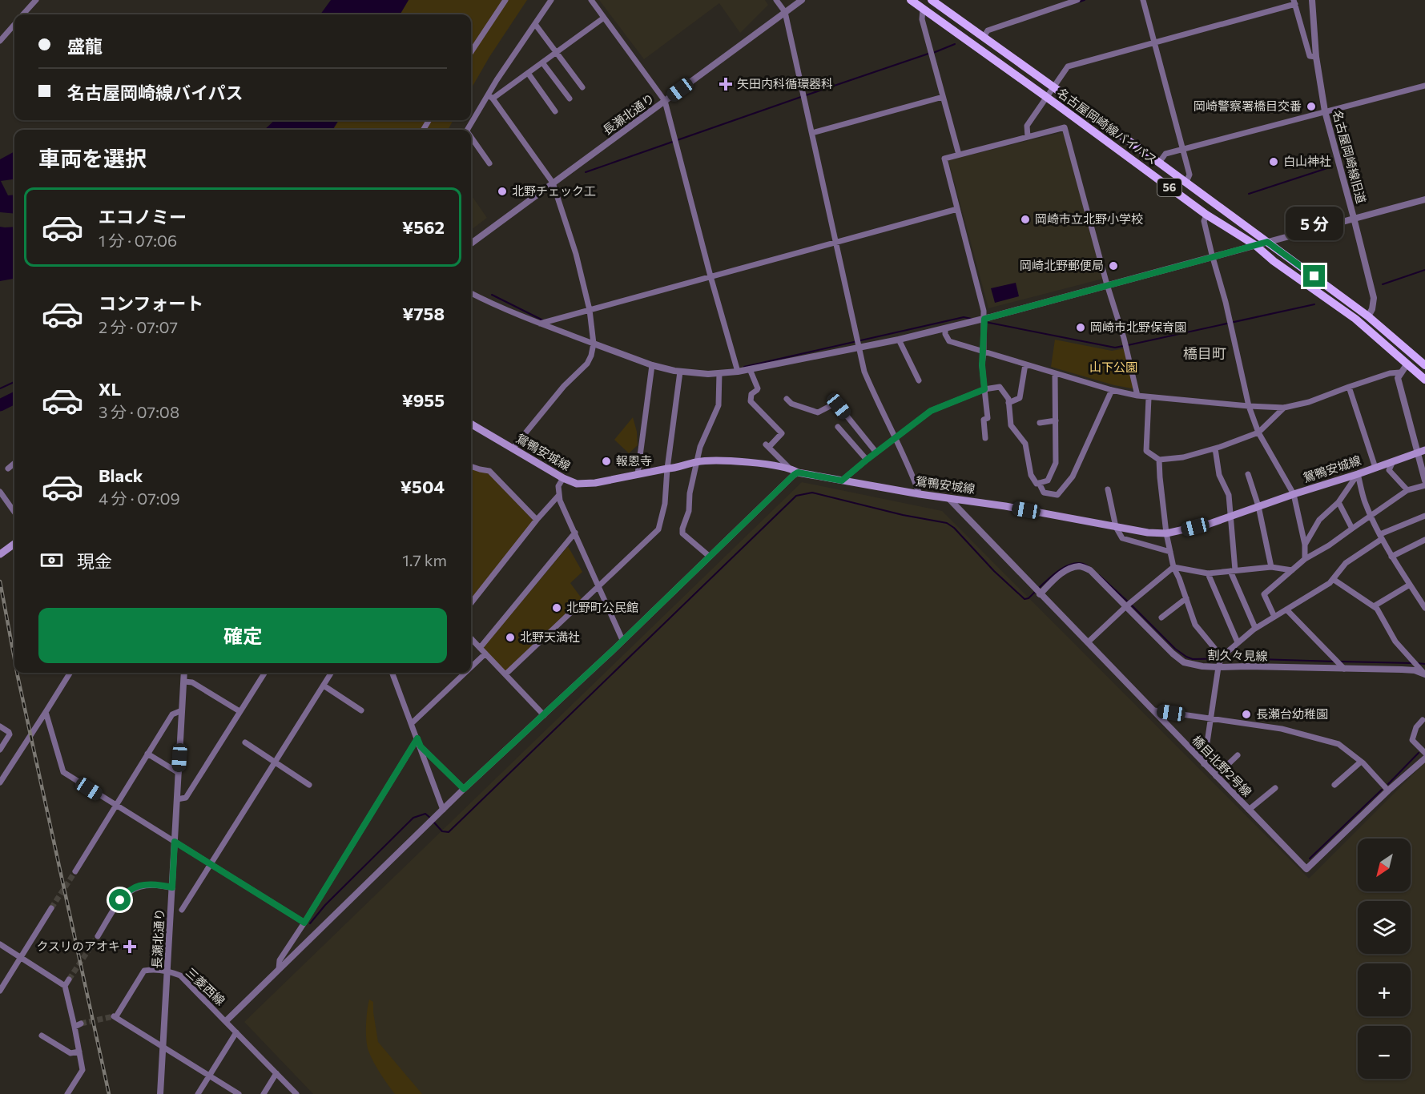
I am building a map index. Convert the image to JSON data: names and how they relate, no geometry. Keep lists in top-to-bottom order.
{
  "streets": {
    "main road": ["名古屋岡崎線バイパス", "56", "鴛鴨安城線"],
    "street": [
      "長瀬北通り",
      "名古屋岡崎線旧道",
      "割久々見線",
      "橋目北野2号線",
      "三菱西線"
    ]
  },
  "crossings": [
    ["長瀬北通り", "三菱西線"],
    ["名古屋岡崎線バイパス", "名古屋岡崎線旧道"],
    ["鴛鴨安城線", "橋目北野2号線"],
    ["割久々見線", "橋目北野2号線"]
  ],
  "districts": ["橋目町"],
  "parks": ["山下公園"],
  "places": {
    "health": ["矢田内科循環器科", "クスリのアオキ"],
    "other": [
      "岡崎警察署橋目交番",
      "白山神社",
      "北野チェック工",
      "岡崎市立北野小学校",
      "岡崎北野郵便局",
      "岡崎市北野保育園",
      "報恩寺",
      "北野町公民館",
      "北野天満社",
      "長瀬台幼稚園"
    ]
  },
  "north": "bottom left",
  "page": {
    "banner": ["盛龍", "名古屋岡崎線バイパス"],
    "heading": "車両を選択",
    "list": [
      {
        "name": "エコノミー",
        "note": "1 分 · 07:06",
        "value": "¥562"
      },
      {
        "name": "コンフォート",
        "note": "2 分 · 07:07",
        "value": "¥758"
      },
      {
        "name": "XL",
        "note": "3 分 · 07:08",
        "value": "¥955"
      },
      {
        "name": "Black",
        "note": "4 分 · 07:09",
        "value": "¥504"
      }
    ],
    "bubble": "5 分",
    "pay": ["現金", "1.7 km"],
    "buttons": "確定",
    "map_buttons": ["+", "−"]
  }
}
